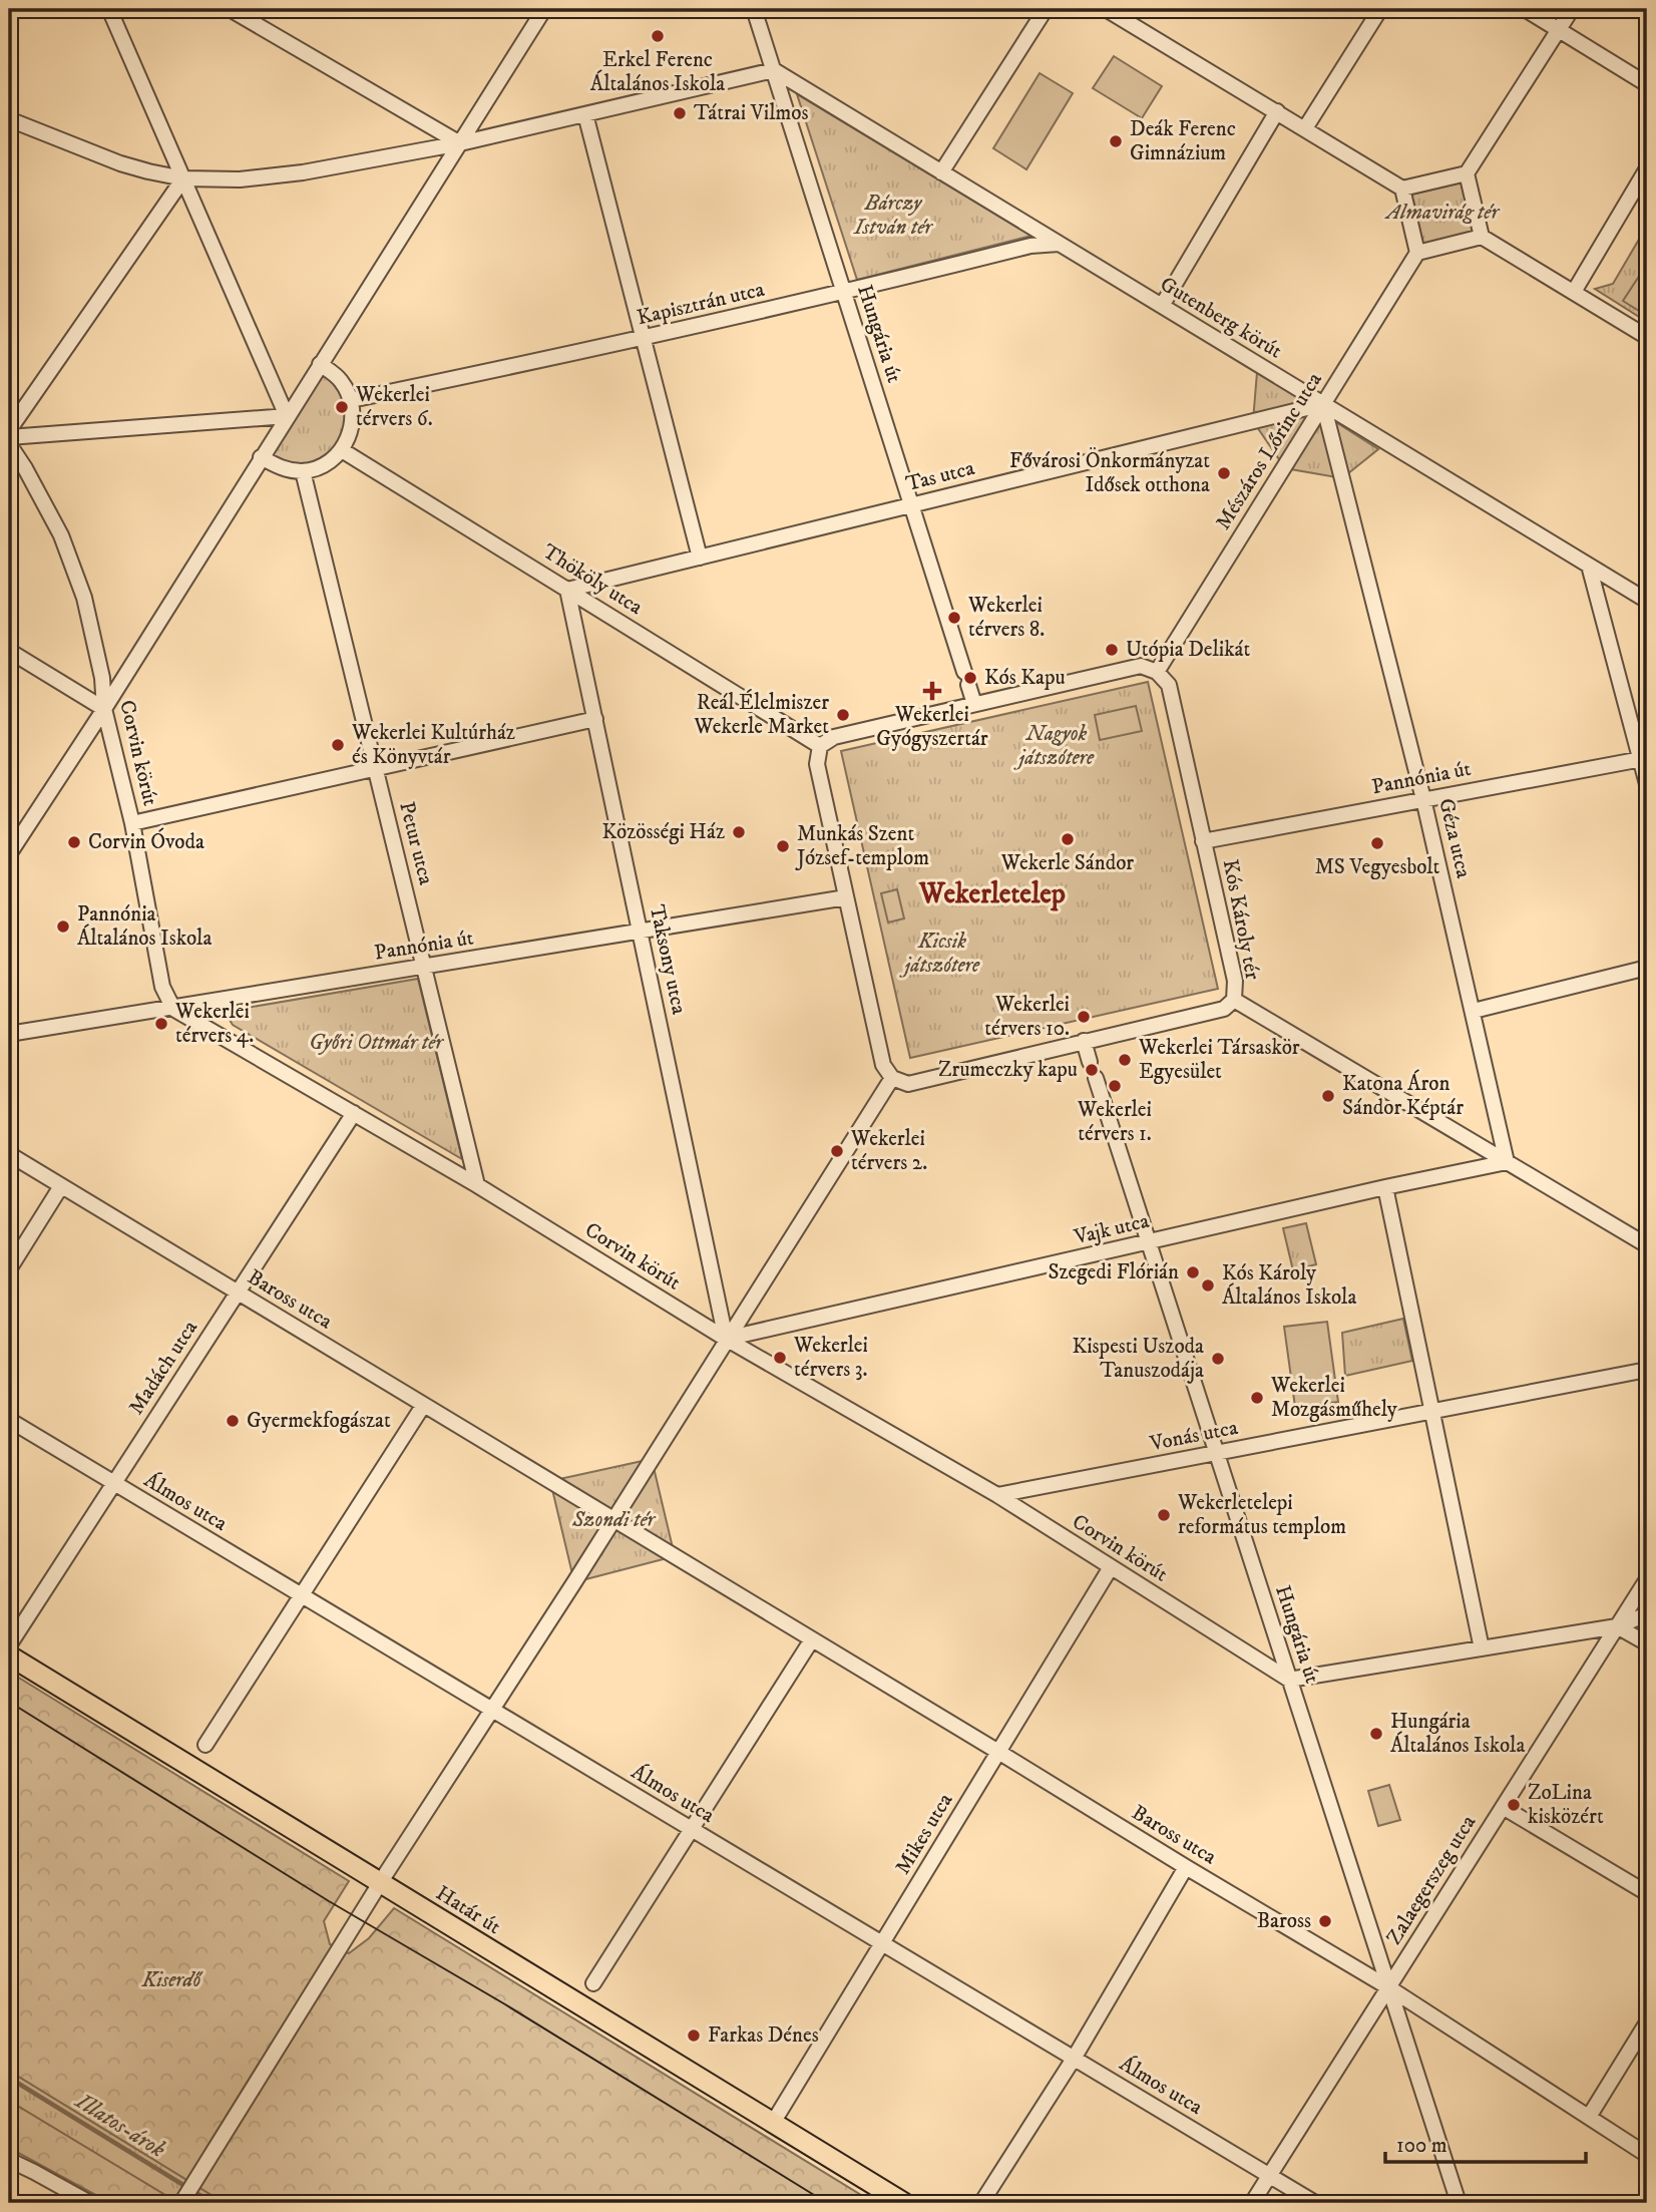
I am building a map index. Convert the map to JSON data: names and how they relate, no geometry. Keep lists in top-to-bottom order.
{
  "streets": {
    "main road": ["Határ út"],
    "street": [
      "Kapisztrán utca",
      "Gutenberg körút",
      "Hungária út",
      "Mészáros Lőrinc utca",
      "Tas utca",
      "Thököly utca",
      "Corvin körút",
      "Pannónia út",
      "Géza utca",
      "Petur utca",
      "Kós Károly tér",
      "Taksony utca",
      "Vajk utca",
      "Baross utca",
      "Madách utca",
      "Vonás utca",
      "Álmos utca",
      "Mikes utca",
      "Zalaegerszeg utca"
    ]
  },
  "crossings": [
    ["Kapisztrán utca", "Gutenberg körút"],
    ["Kapisztrán utca", "Hungária út"],
    ["Gutenberg körút", "Hungária út"],
    ["Gutenberg körút", "Mészáros Lőrinc utca"],
    ["Gutenberg körút", "Tas utca"],
    ["Gutenberg körút", "Géza utca"],
    ["Hungária út", "Tas utca"],
    ["Hungária út", "Corvin körút"],
    ["Hungária út", "Vajk utca"],
    ["Hungária út", "Baross utca"],
    ["Hungária út", "Vonás utca"],
    ["Hungária út", "Zalaegerszeg utca"],
    ["Mészáros Lőrinc utca", "Tas utca"],
    ["Mészáros Lőrinc utca", "Géza utca"],
    ["Mészáros Lőrinc utca", "Kós Károly tér"],
    ["Tas utca", "Thököly utca"],
    ["Tas utca", "Géza utca"],
    ["Tas utca", "Taksony utca"],
    ["Thököly utca", "Taksony utca"],
    ["Corvin körút", "Pannónia út"],
    ["Corvin körút", "Petur utca"],
    ["Corvin körút", "Taksony utca"],
    ["Corvin körút", "Vajk utca"],
    ["Corvin körút", "Madách utca"],
    ["Corvin körút", "Vonás utca"],
    ["Corvin körút", "Mikes utca"],
    ["Pannónia út", "Géza utca"],
    ["Pannónia út", "Petur utca"],
    ["Pannónia út", "Kós Károly tér"],
    ["Pannónia út", "Taksony utca"],
    ["Géza utca", "Vajk utca"],
    ["Taksony utca", "Vajk utca"],
    ["Baross utca", "Madách utca"],
    ["Baross utca", "Mikes utca"],
    ["Baross utca", "Zalaegerszeg utca"],
    ["Madách utca", "Álmos utca"],
    ["Álmos utca", "Mikes utca"],
    ["Álmos utca", "Zalaegerszeg utca"],
    ["Mikes utca", "Határ út"]
  ],
  "districts": ["Wekerletelep"],
  "water": ["Illatos-árok"],
  "parks": [
    "Bárczy István tér",
    "Almavirág tér",
    "Nagyok játszótere",
    "Kicsik játszótere",
    "Győri Ottmár tér",
    "Szondi tér",
    "Kiserdő"
  ],
  "places": {
    "other": [
      "Erkel Ferenc Általános Iskola",
      "Tátrai Vilmos",
      "Deák Ferenc Gimnázium",
      "Wekerlei térvers 6.",
      "Fővárosi Önkormányzat Idősek otthona",
      "Wekerlei térvers 8.",
      "Utópia Delikát",
      "Kós Kapu",
      "Reál Élelmiszer Wekerle Market",
      "Wekerlei Kultúrház és Könyvtár",
      "Közösségi Ház",
      "Wekerle Sándor",
      "Corvin Óvoda",
      "MS Vegyesbolt",
      "Munkás Szent József-templom",
      "Pannónia Általános Iskola",
      "Wekerlei térvers 10.",
      "Wekerlei térvers 4.",
      "Wekerlei Társaskör Egyesület",
      "Zrumeczky kapu",
      "Wekerlei térvers 1.",
      "Katona Áron Sándor Képtár",
      "Wekerlei térvers 2.",
      "Szegedi Flórián",
      "Kós Károly Általános Iskola",
      "Wekerlei térvers 3.",
      "Kispesti Uszoda Tanuszodája",
      "Wekerlei Mozgásműhely",
      "Gyermekfogászat",
      "Wekerletelepi református templom",
      "Hungária Általános Iskola",
      "ZoLina kisközért",
      "Baross",
      "Farkas Dénes"
    ],
    "health": ["Wekerlei Gyógyszertár"]
  },
  "scale_bar": "100 m"
}
